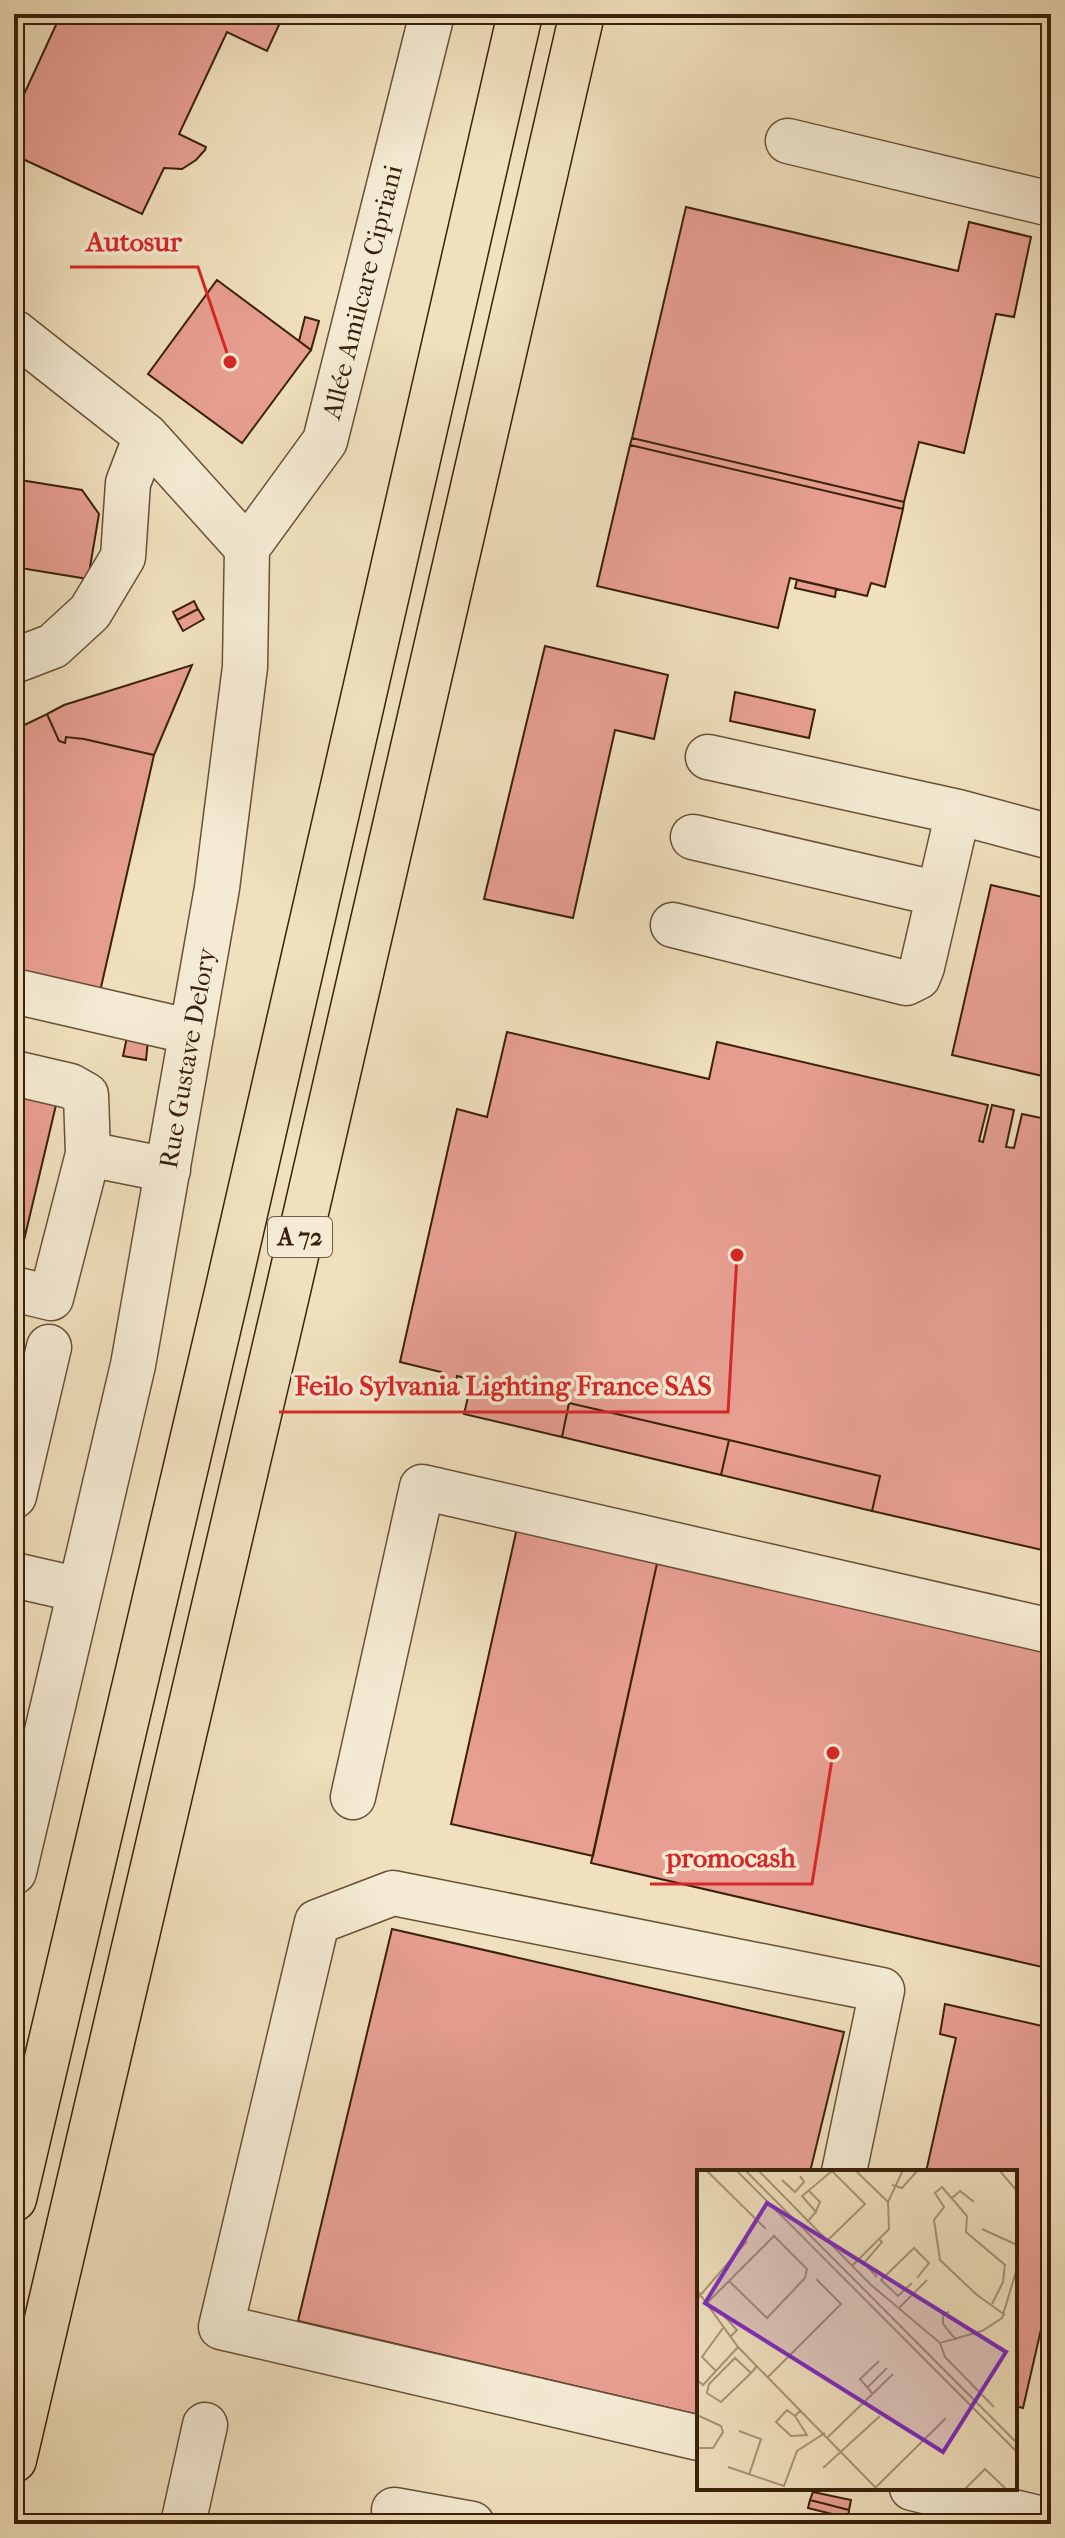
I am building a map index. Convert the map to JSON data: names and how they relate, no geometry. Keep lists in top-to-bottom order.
{
  "streets": {
    "highway": ["A 72"],
    "street": ["Allée Amilcare Cipriani", "Rue Gustave Delory"]
  },
  "crossings": [
    ["Allée Amilcare Cipriani", "Rue Gustave Delory"]
  ],
  "places": ["Autosur", "Feilo Sylvania Lighting France SAS", "promocash"]
}
